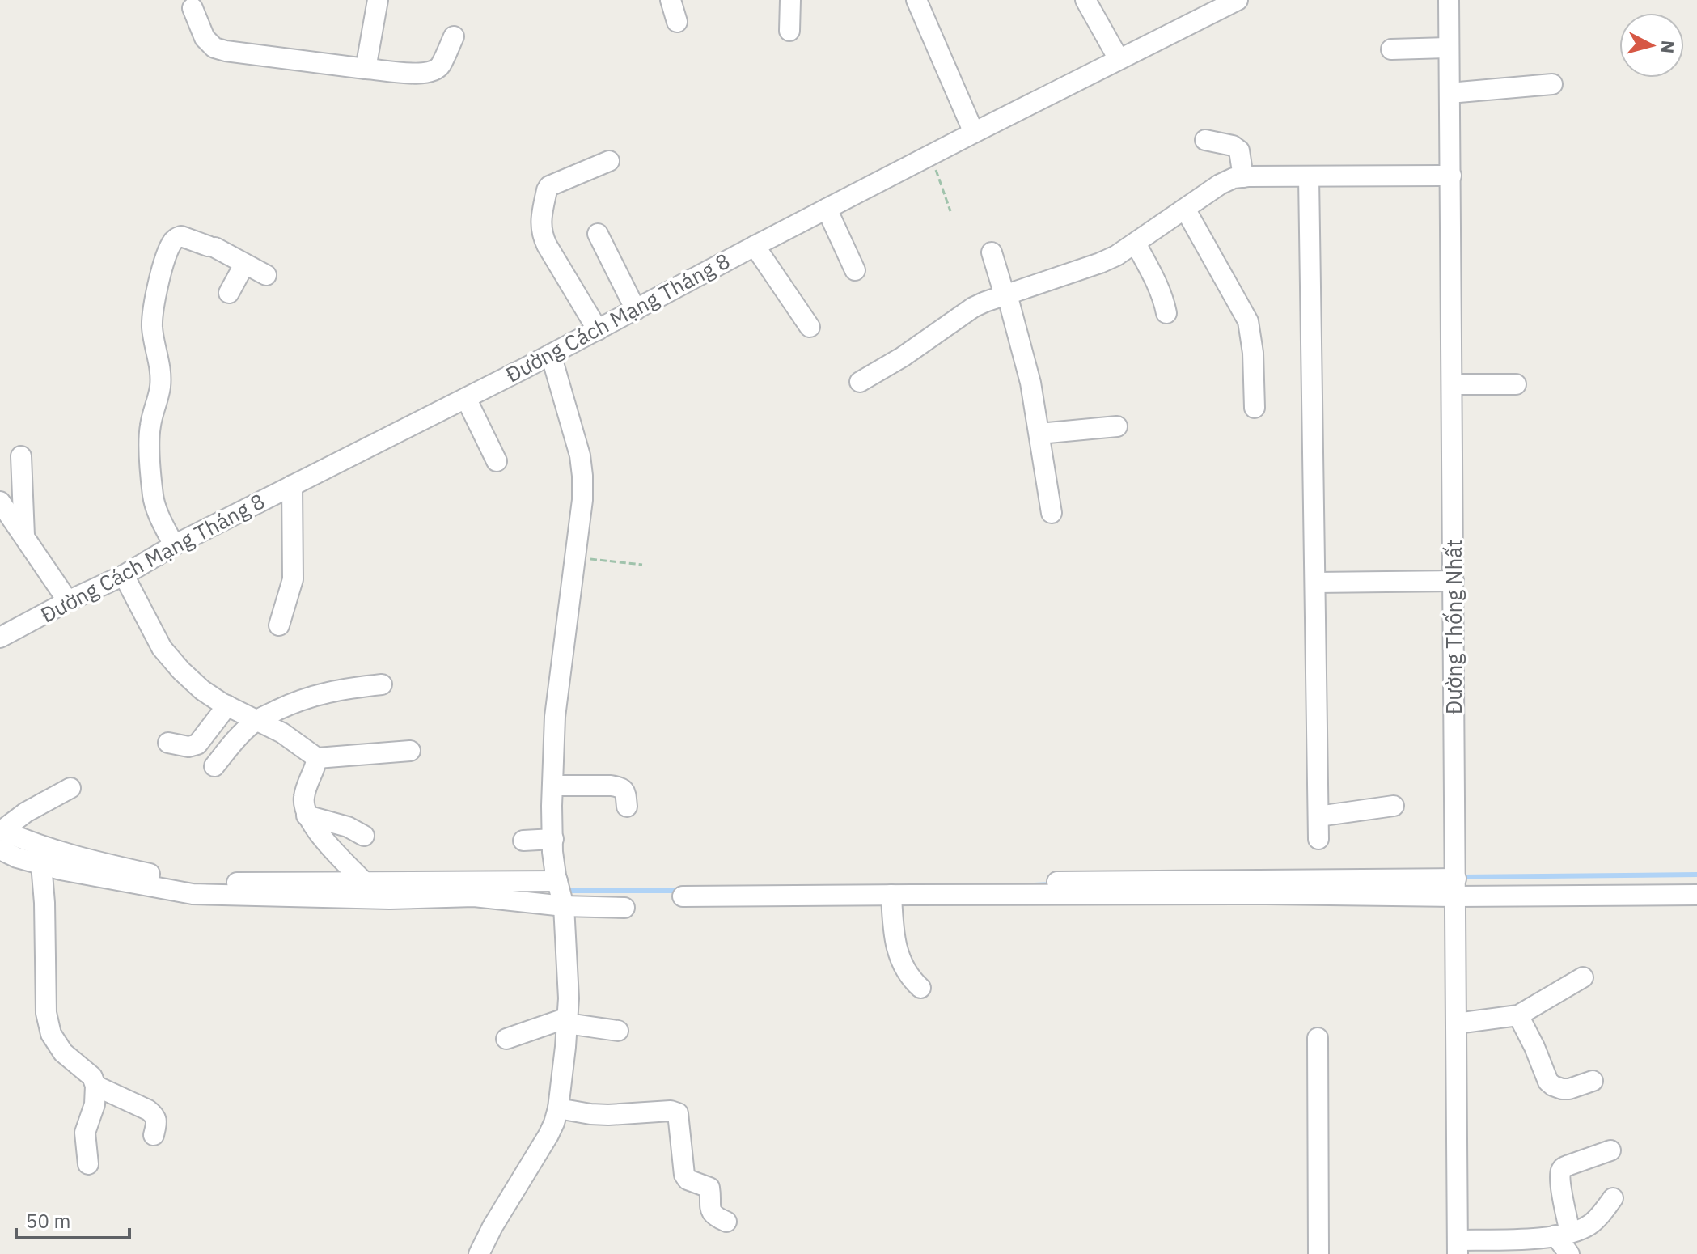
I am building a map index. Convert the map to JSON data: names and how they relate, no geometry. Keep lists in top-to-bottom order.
{
  "streets": {
    "street": ["Đường Cách Mạng Tháng 8", "Đường Thống Nhất"]
  },
  "scale_bar": "50 m",
  "north": "right"
}
